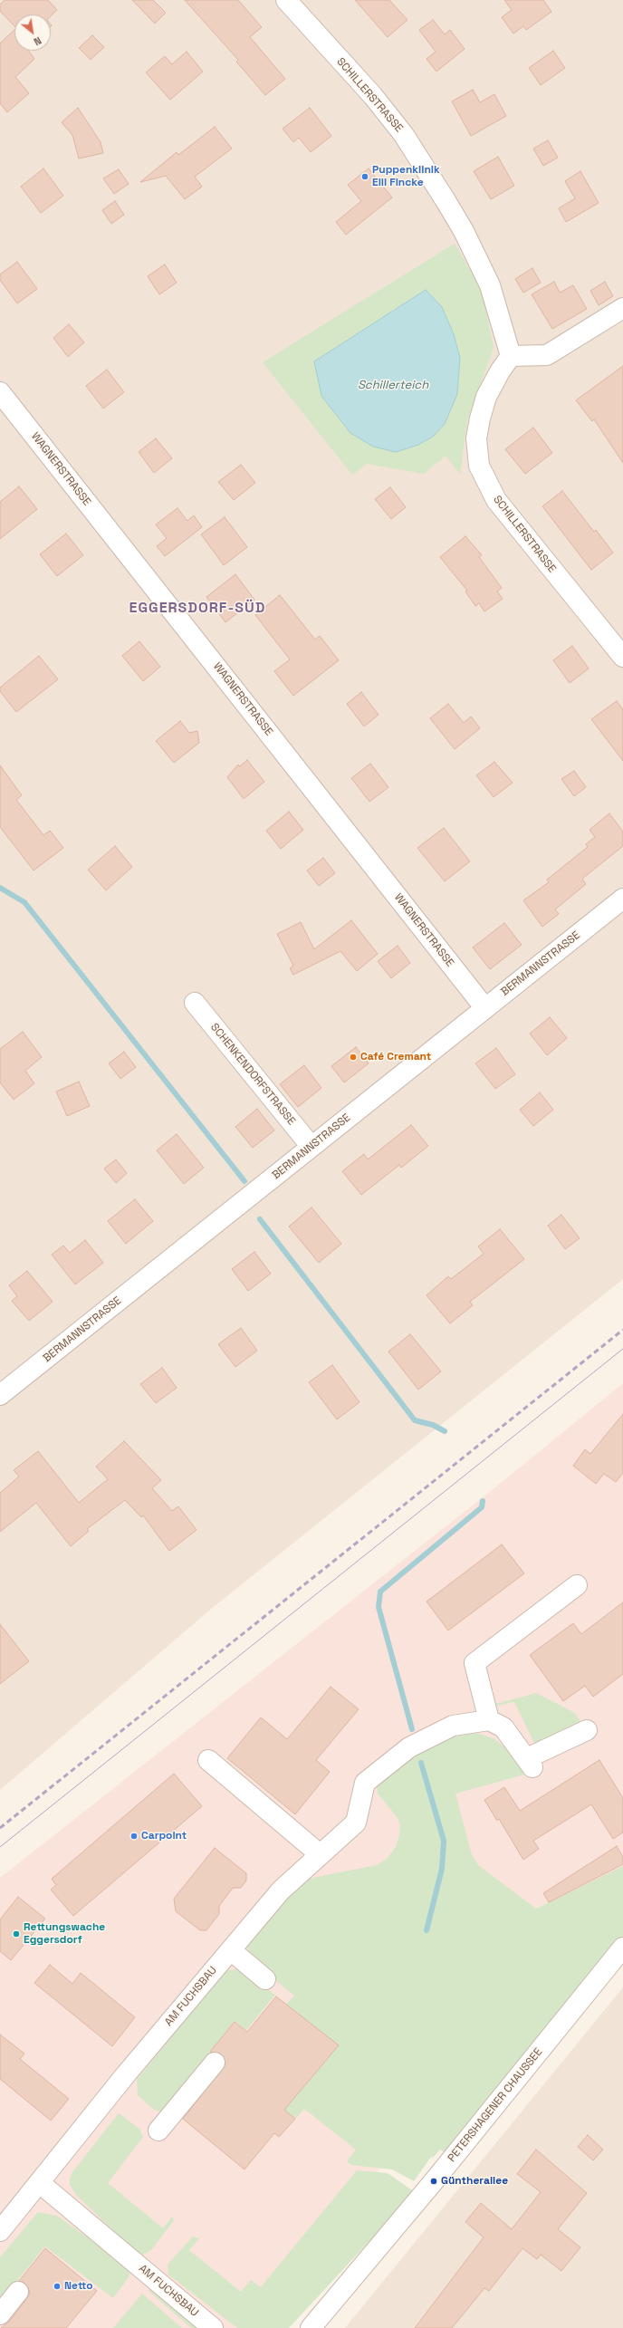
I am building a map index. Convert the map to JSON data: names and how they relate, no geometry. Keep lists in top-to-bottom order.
{
  "streets": {
    "street": [
      "SCHILLERSTRASSE",
      "WAGNERSTRASSE",
      "BERMANNSTRASSE",
      "SCHENKENDORFSTRASSE",
      "AM FUCHSBAU",
      "PETERSHAGENER CHAUSSEE"
    ]
  },
  "crossings": [
    ["WAGNERSTRASSE", "BERMANNSTRASSE"],
    ["BERMANNSTRASSE", "SCHENKENDORFSTRASSE"]
  ],
  "districts": ["EGGERSDORF-SÜD"],
  "water": ["Schillerteich"],
  "places": [
    "Puppenklinik Elli Fincke",
    "Café Cremant",
    "Carpoint",
    "Rettungswache Eggersdorf",
    "Güntherallee",
    "Netto"
  ],
  "north": "bottom right"
}
